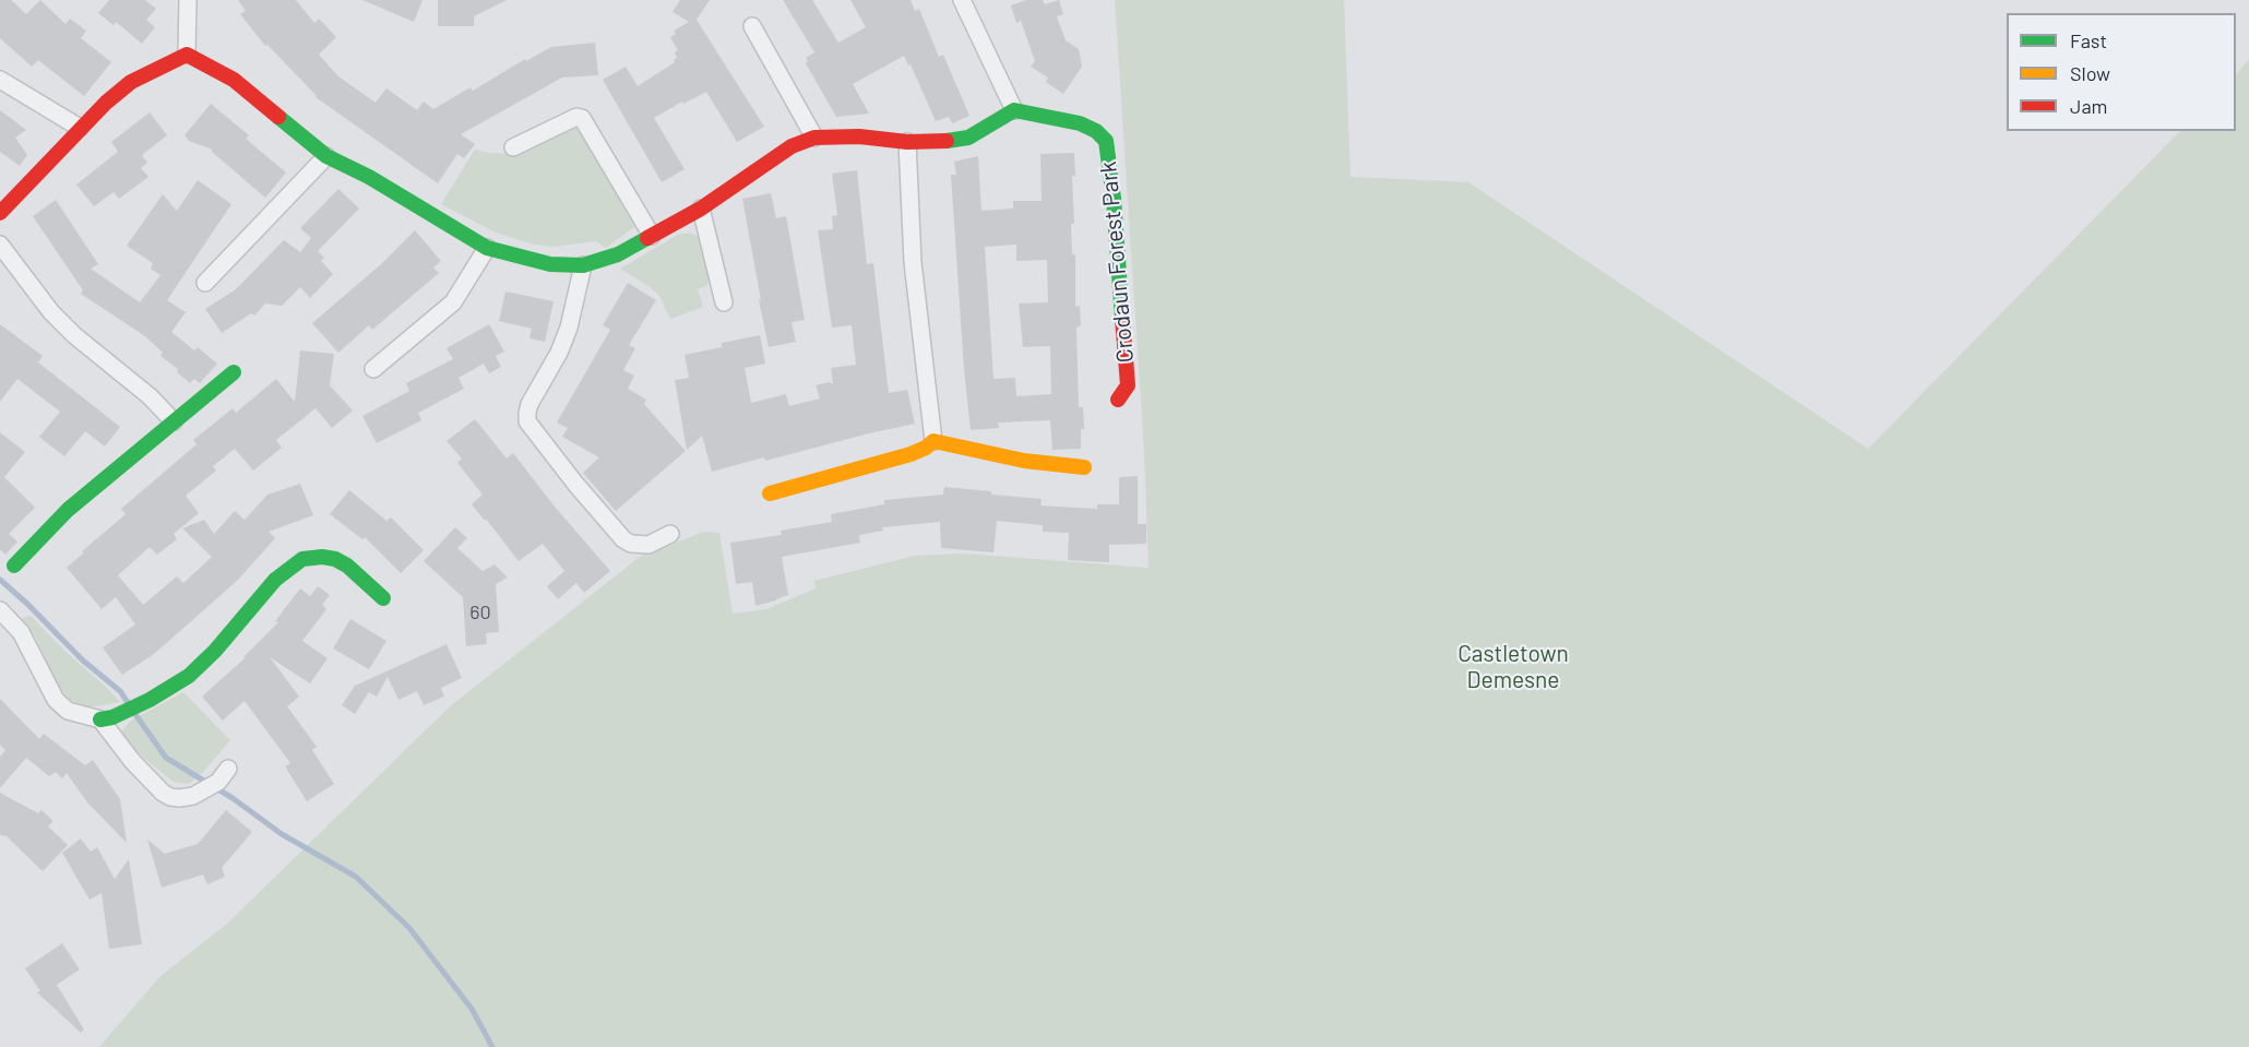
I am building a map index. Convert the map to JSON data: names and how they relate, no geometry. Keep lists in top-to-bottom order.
{
  "streets": {
    "street": ["Crodaun Forest Park"]
  },
  "parks": ["Castletown Demesne"],
  "house_numbers": ["60"],
  "legend": ["Fast", "Slow", "Jam"]
}
